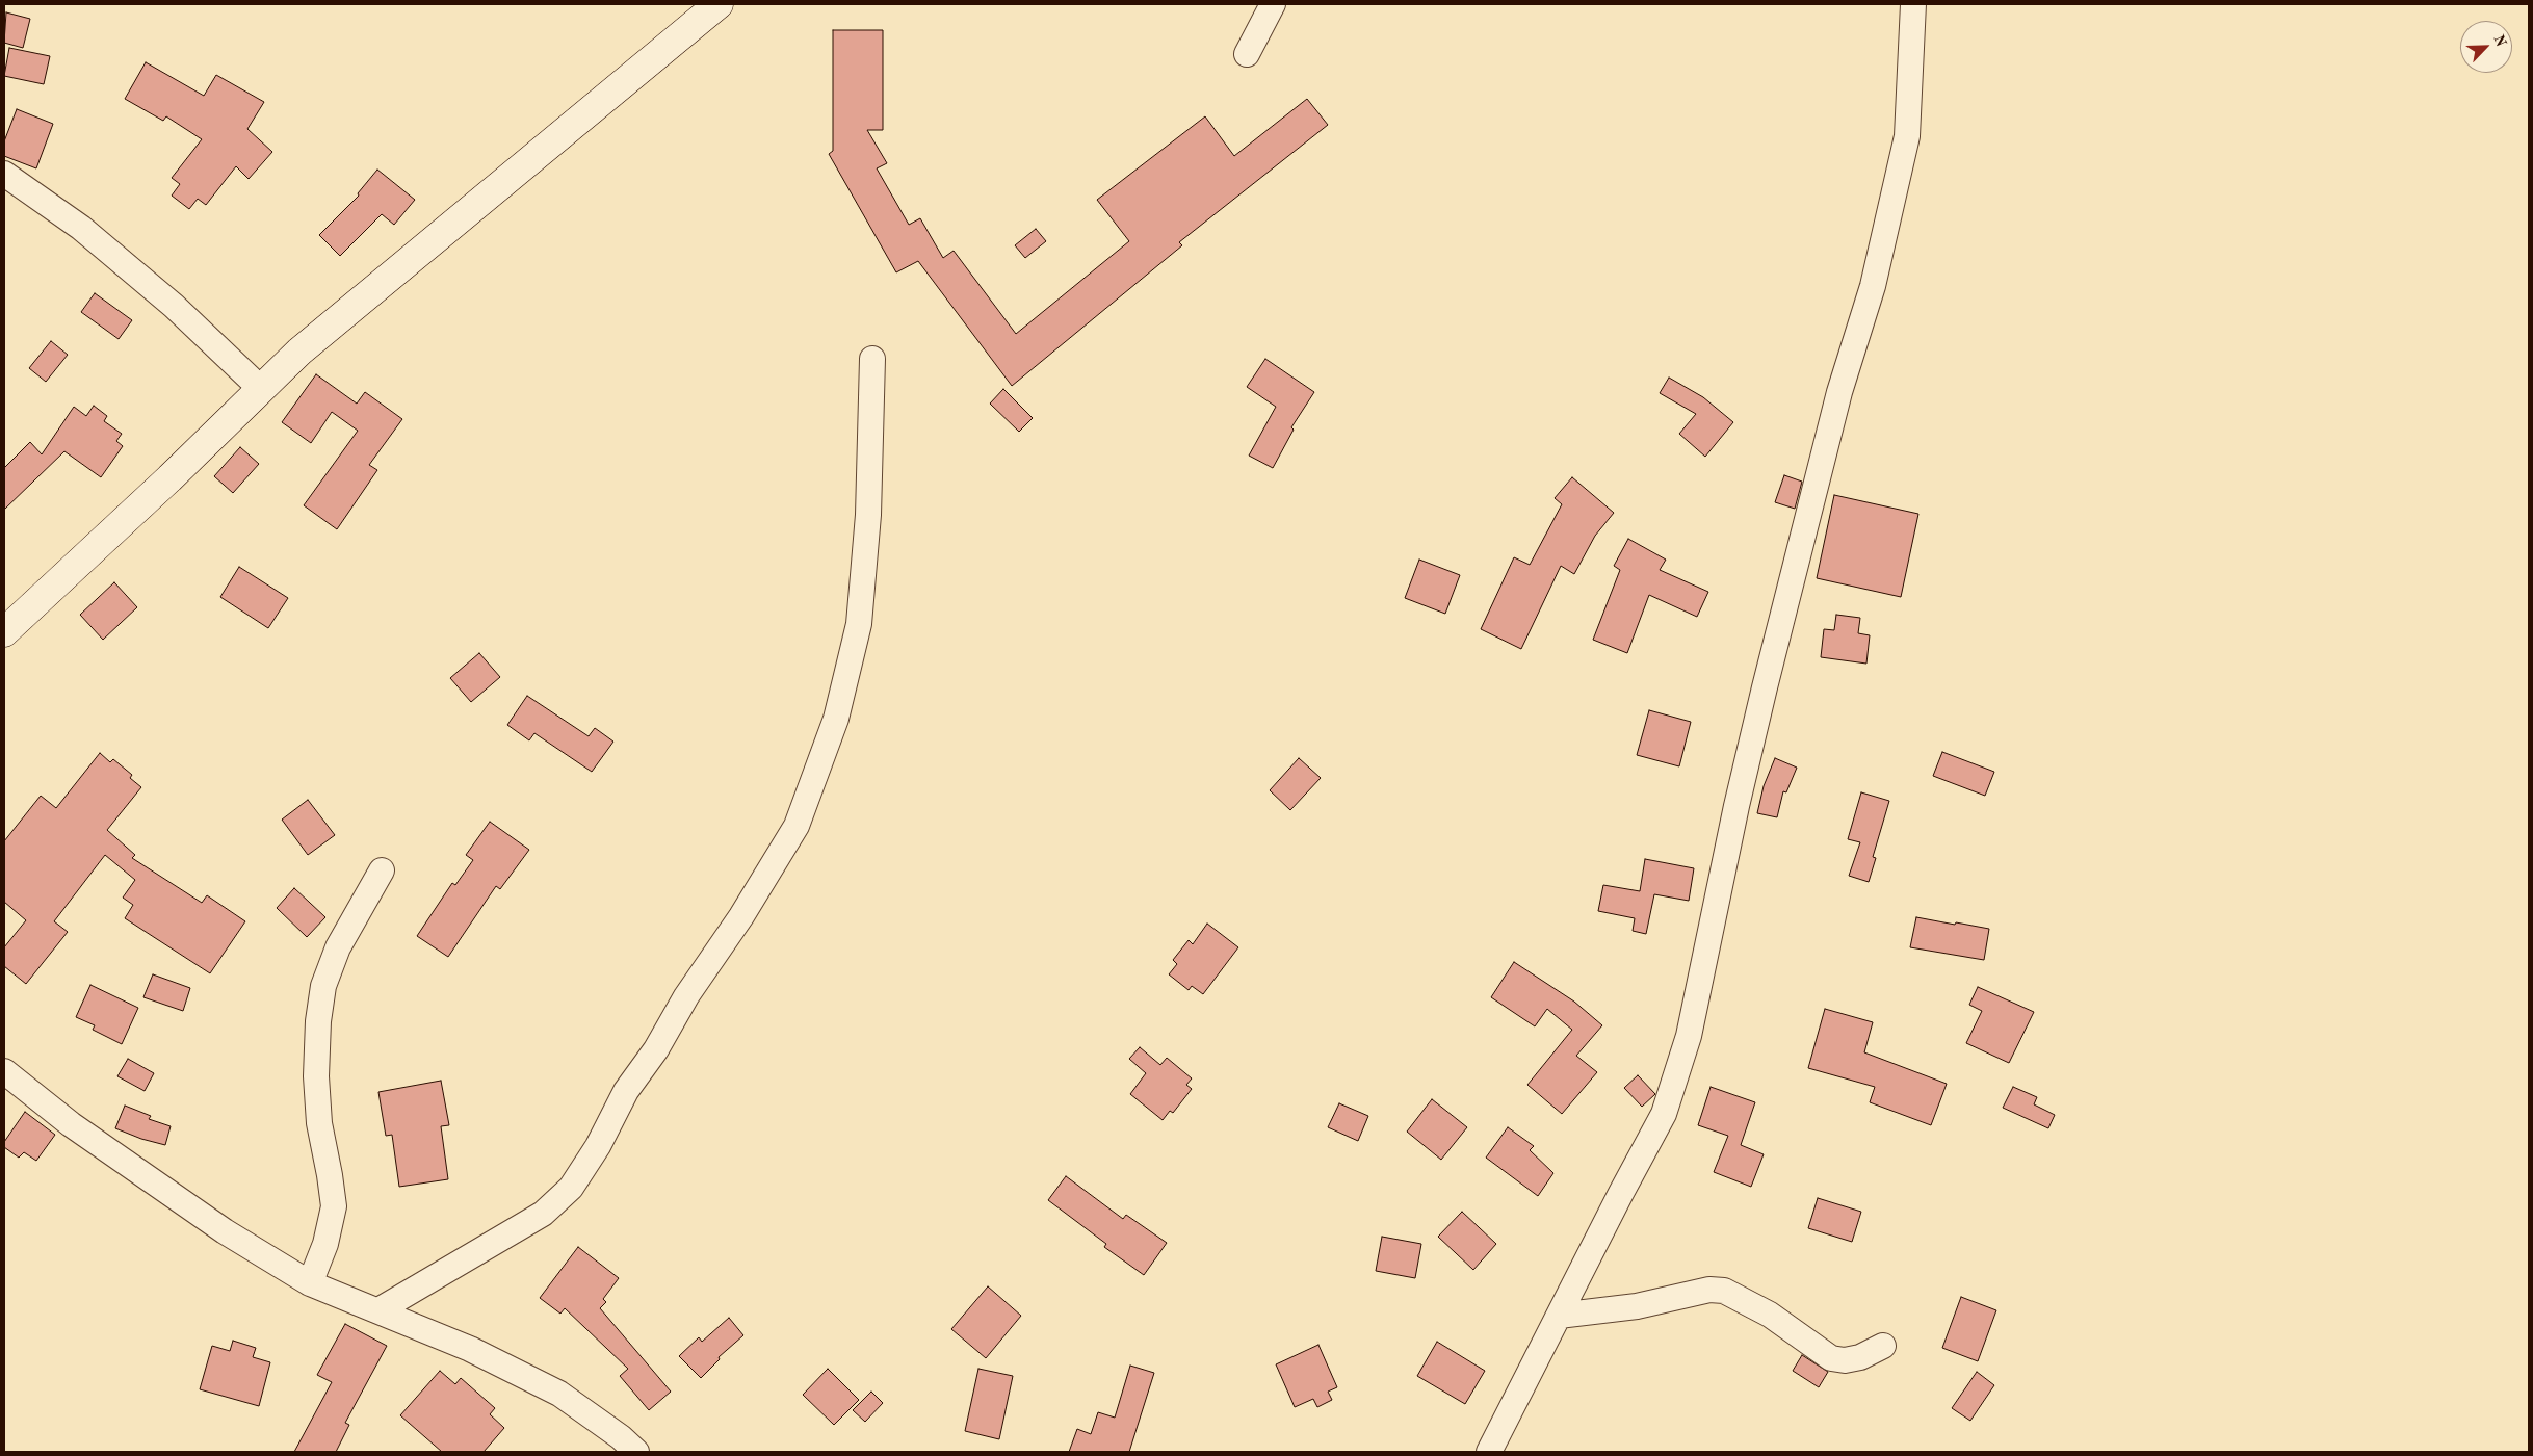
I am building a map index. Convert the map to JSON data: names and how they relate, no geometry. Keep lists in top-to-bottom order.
{
  "north": "top right"
}
